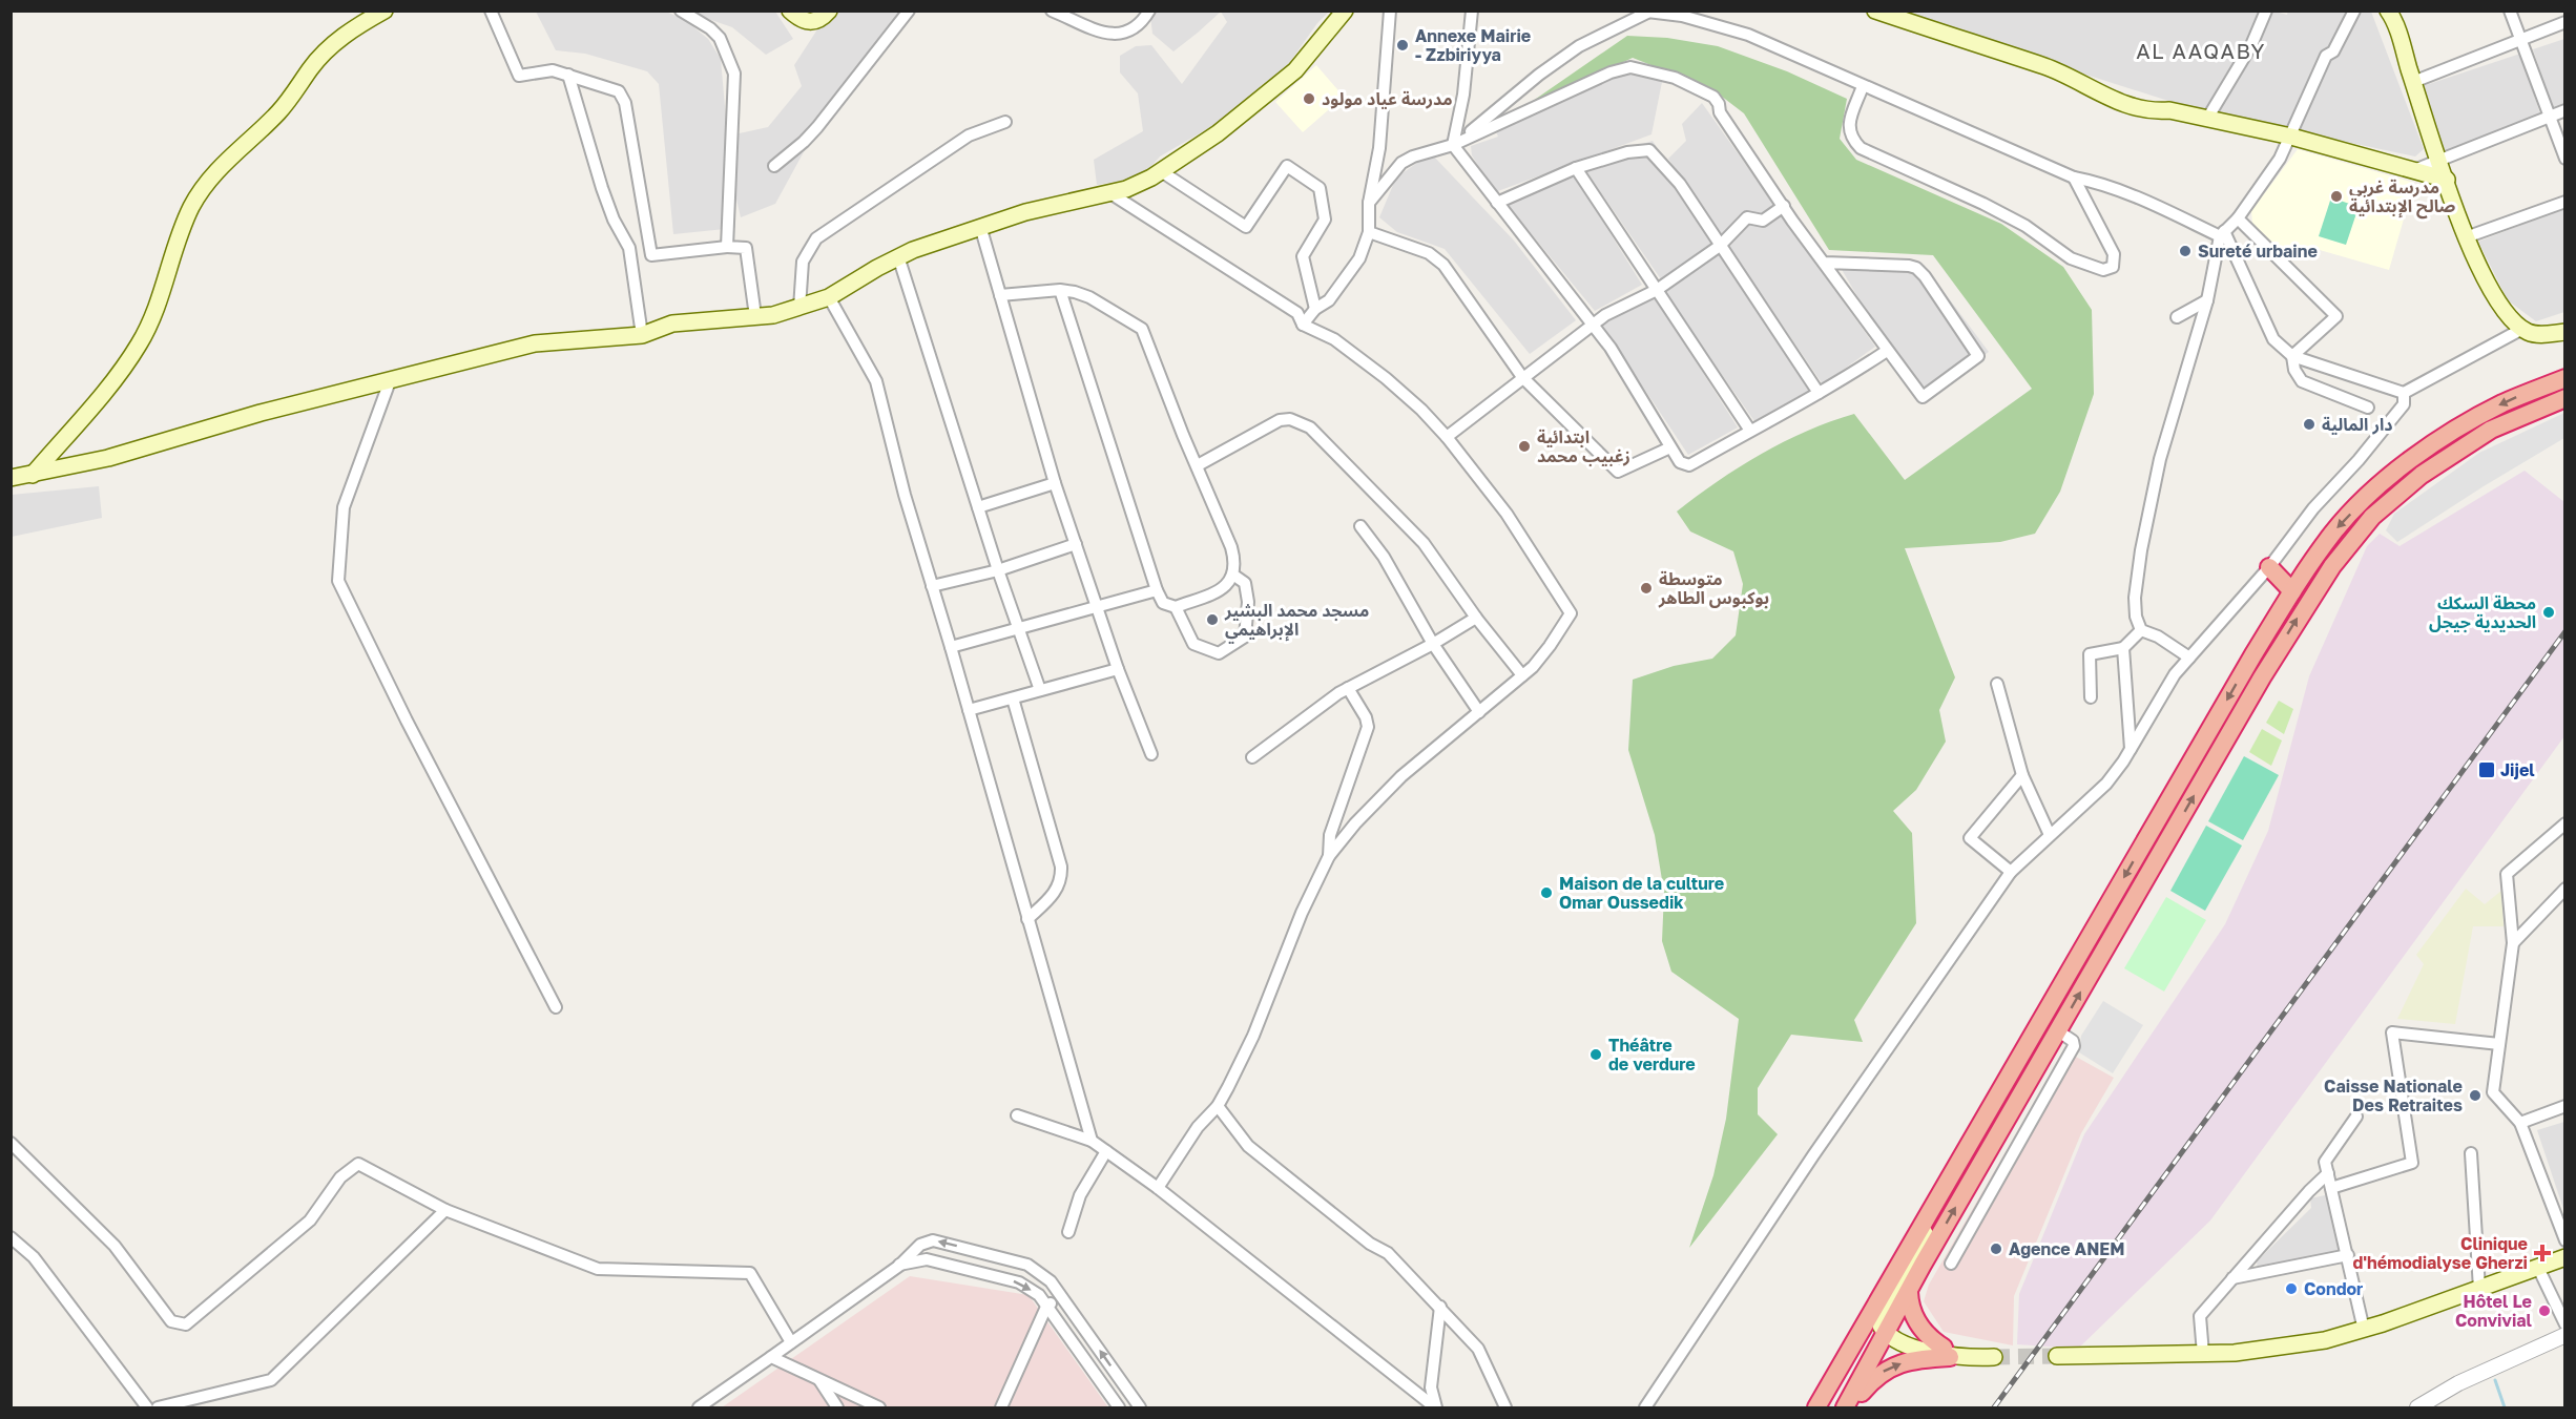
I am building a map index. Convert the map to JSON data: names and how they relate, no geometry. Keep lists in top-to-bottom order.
{
  "districts": ["AL AAQABY"],
  "places": {
    "other": [
      "Annexe Mairie - Zzbiriyya",
      "مدرسة عياد مولود",
      "مدرسة غربي صالح الإبتدائية",
      "Sureté urbaine",
      "دار المالية",
      "ابتدائية زغبيب محمد",
      "متوسطة بوكبوس الطاهر",
      "محطة السكك الحديدية جيجل",
      "مسجد محمد البشير الإبراهيمي",
      "Maison de la culture Omar Oussedik",
      "Théâtre de verdure",
      "Caisse Nationale Des Retraites",
      "Agence ANEM",
      "Condor",
      "Hôtel Le Convivial"
    ],
    "transit": ["Jijel"],
    "health": ["Clinique d'hémodialyse Gherzi"]
  }
}
